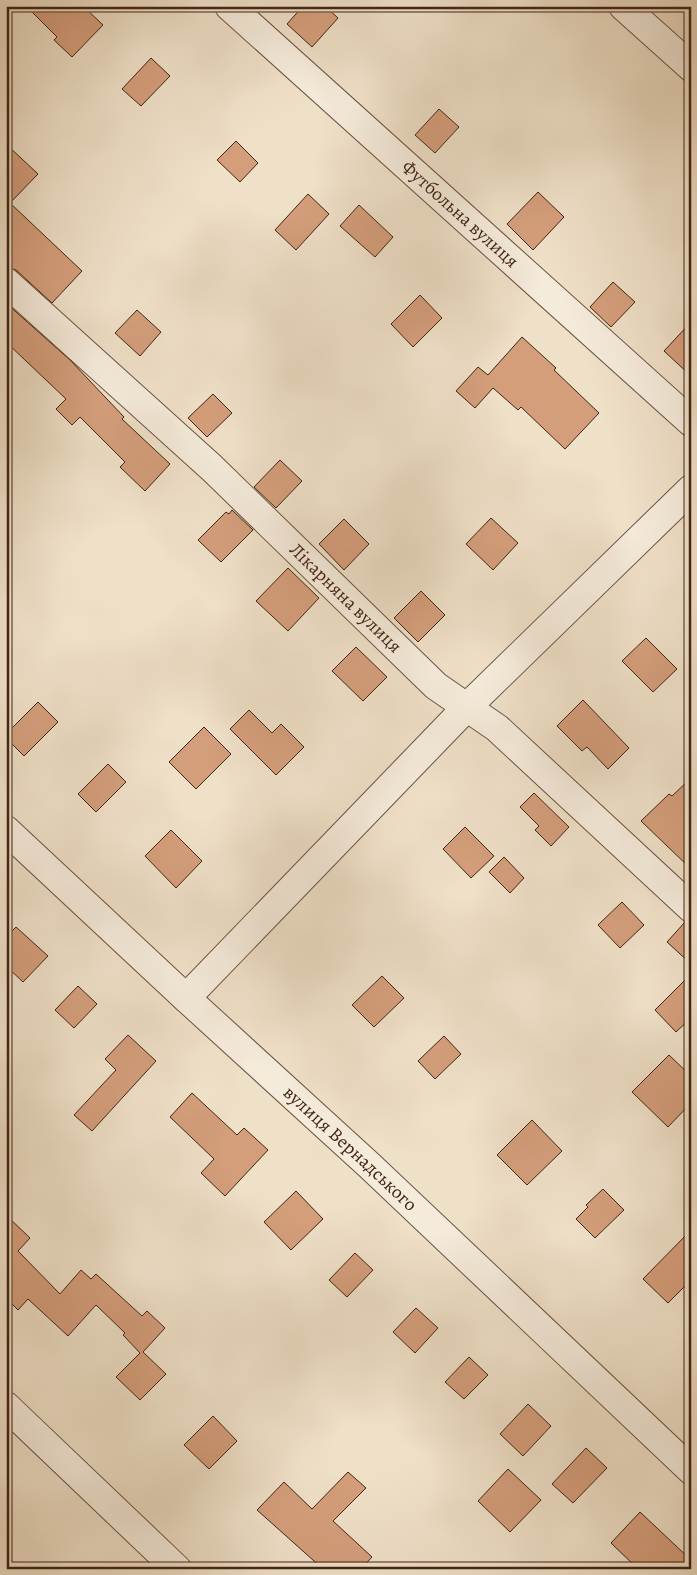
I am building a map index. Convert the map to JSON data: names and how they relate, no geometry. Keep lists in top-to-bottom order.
{
  "streets": {
    "street": ["Футбольна вулиця", "Лікарняна вулиця", "вулиця Вернадського"]
  }
}
